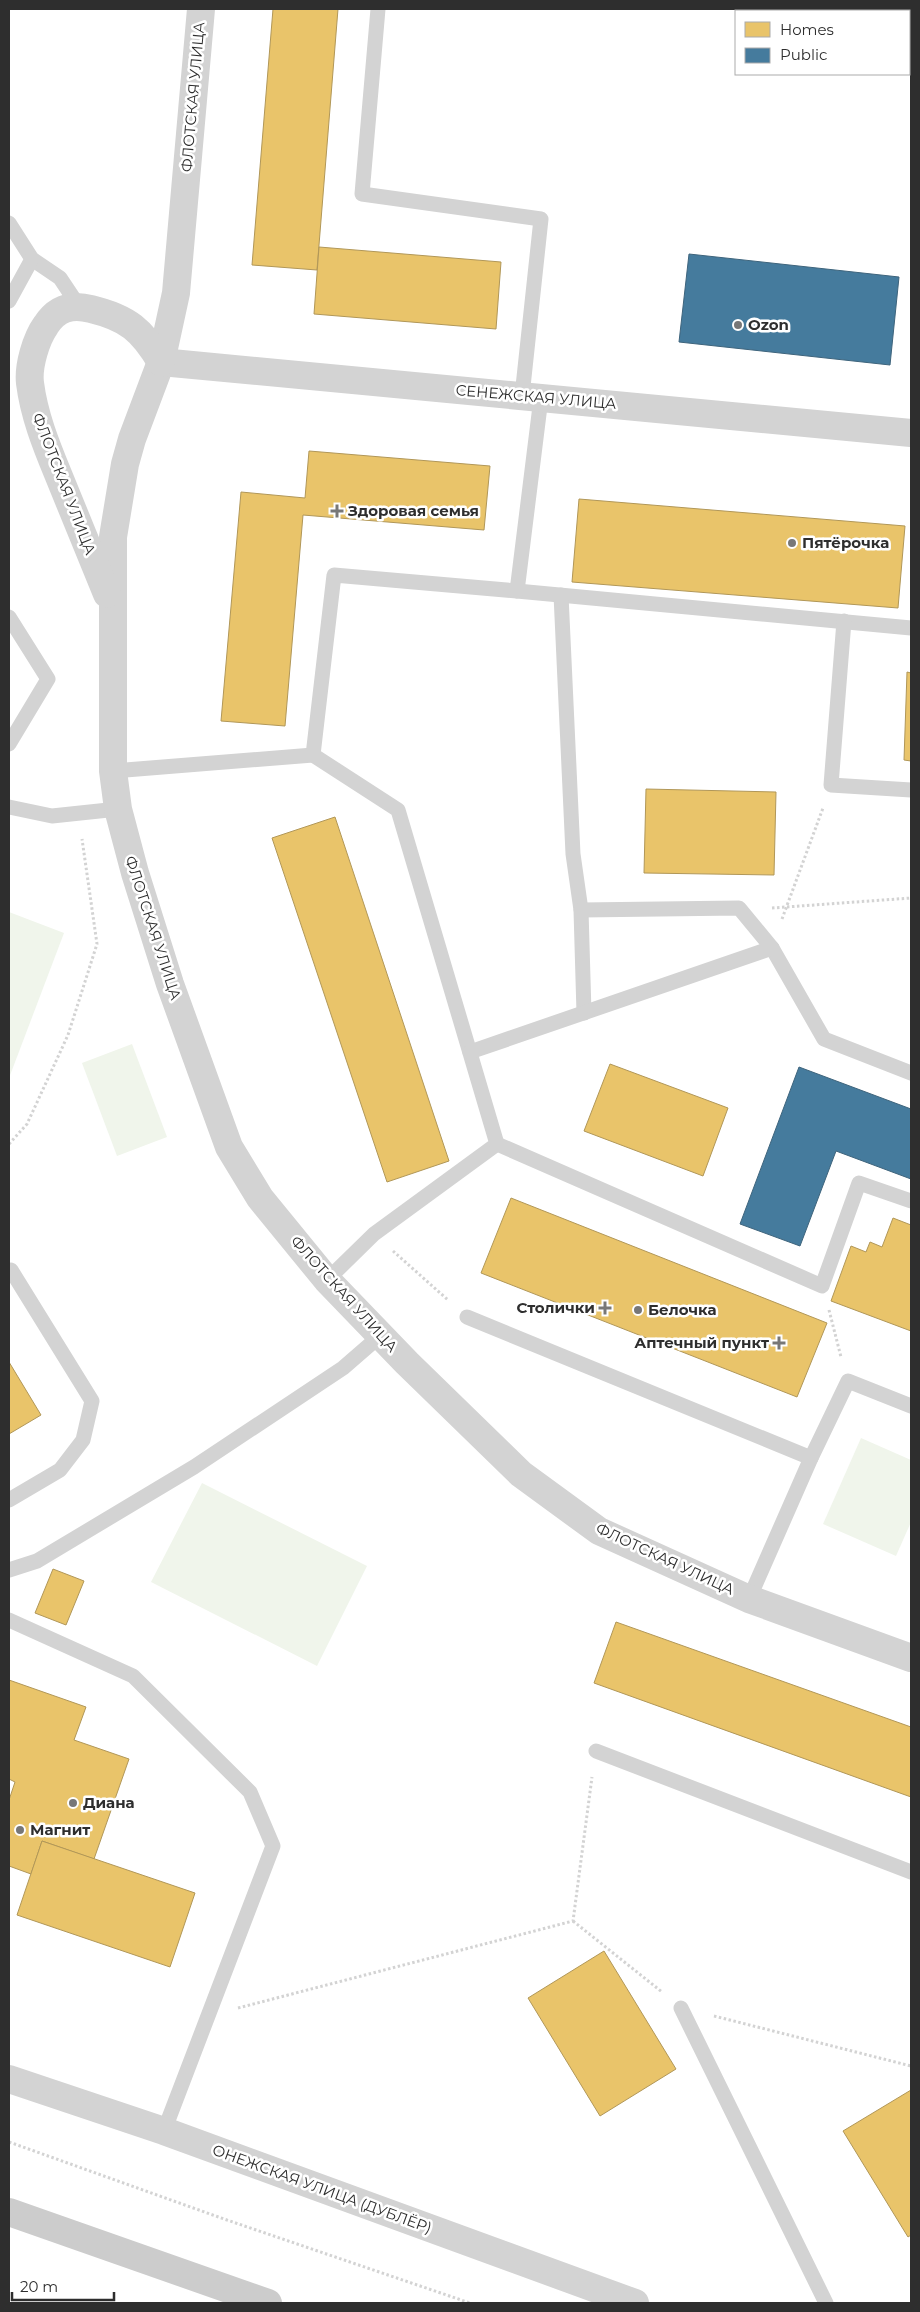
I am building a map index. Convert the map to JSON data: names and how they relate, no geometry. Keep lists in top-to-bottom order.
{
  "streets": {
    "street": ["ФЛОТСКАЯ УЛИЦА", "СЕНЕЖСКАЯ УЛИЦА", "ОНЕЖСКАЯ УЛИЦА (ДУБЛЁР)"]
  },
  "crossings": [
    ["ФЛОТСКАЯ УЛИЦА", "СЕНЕЖСКАЯ УЛИЦА"]
  ],
  "places": {
    "other": [
      "Ozon",
      "Пятёрочка",
      "Белочка",
      "Диана",
      "Магнит"
    ],
    "health": ["Здоровая семья", "Столички", "Аптечный пункт"]
  },
  "legend": ["Homes", "Public"],
  "scale_bar": "20 m"
}
